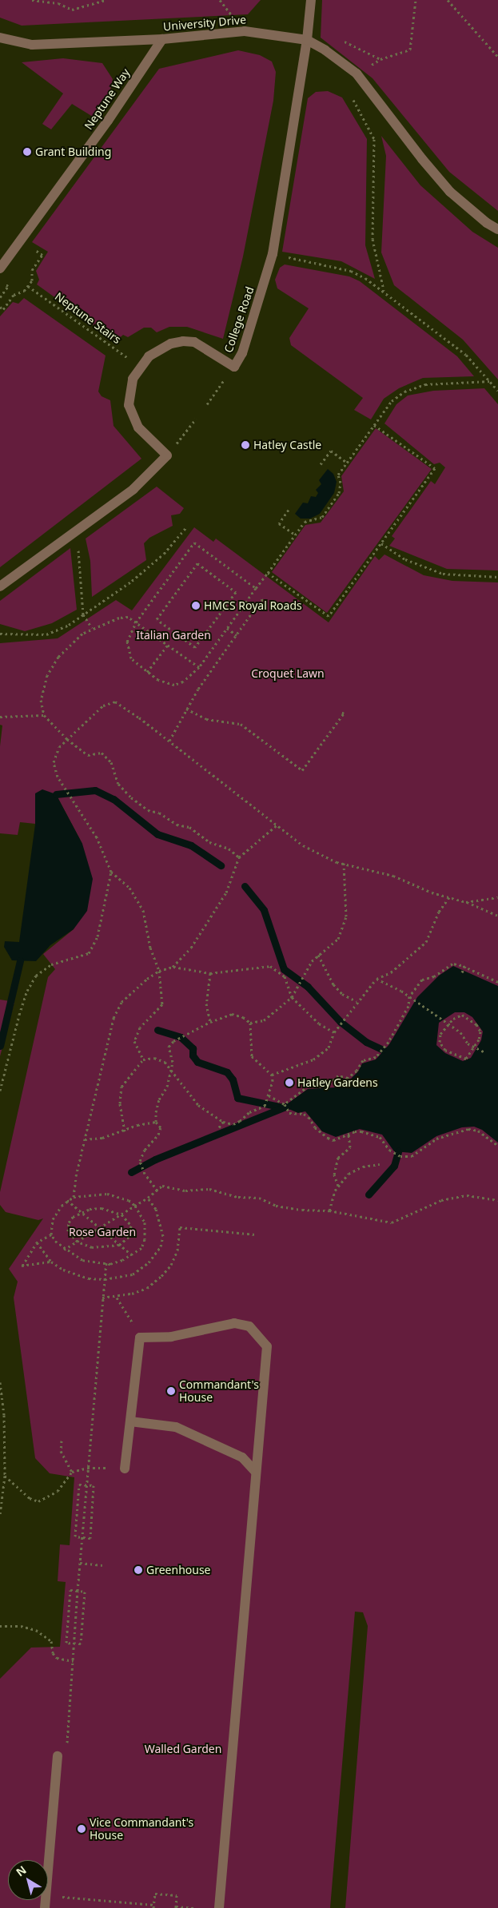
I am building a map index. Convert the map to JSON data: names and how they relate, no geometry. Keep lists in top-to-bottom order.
{
  "streets": {
    "street": ["University Drive", "Neptune Way", "College Road"],
    "path": ["Neptune Stairs"]
  },
  "crossings": [
    ["University Drive", "Neptune Way"],
    ["University Drive", "College Road"]
  ],
  "parks": [
    "Italian Garden",
    "Croquet Lawn",
    "Rose Garden",
    "Walled Garden"
  ],
  "places": [
    "Grant Building",
    "Hatley Castle",
    "HMCS Royal Roads",
    "Hatley Gardens",
    "Commandant's House",
    "Greenhouse",
    "Vice Commandant's House"
  ],
  "north": "top left"
}
